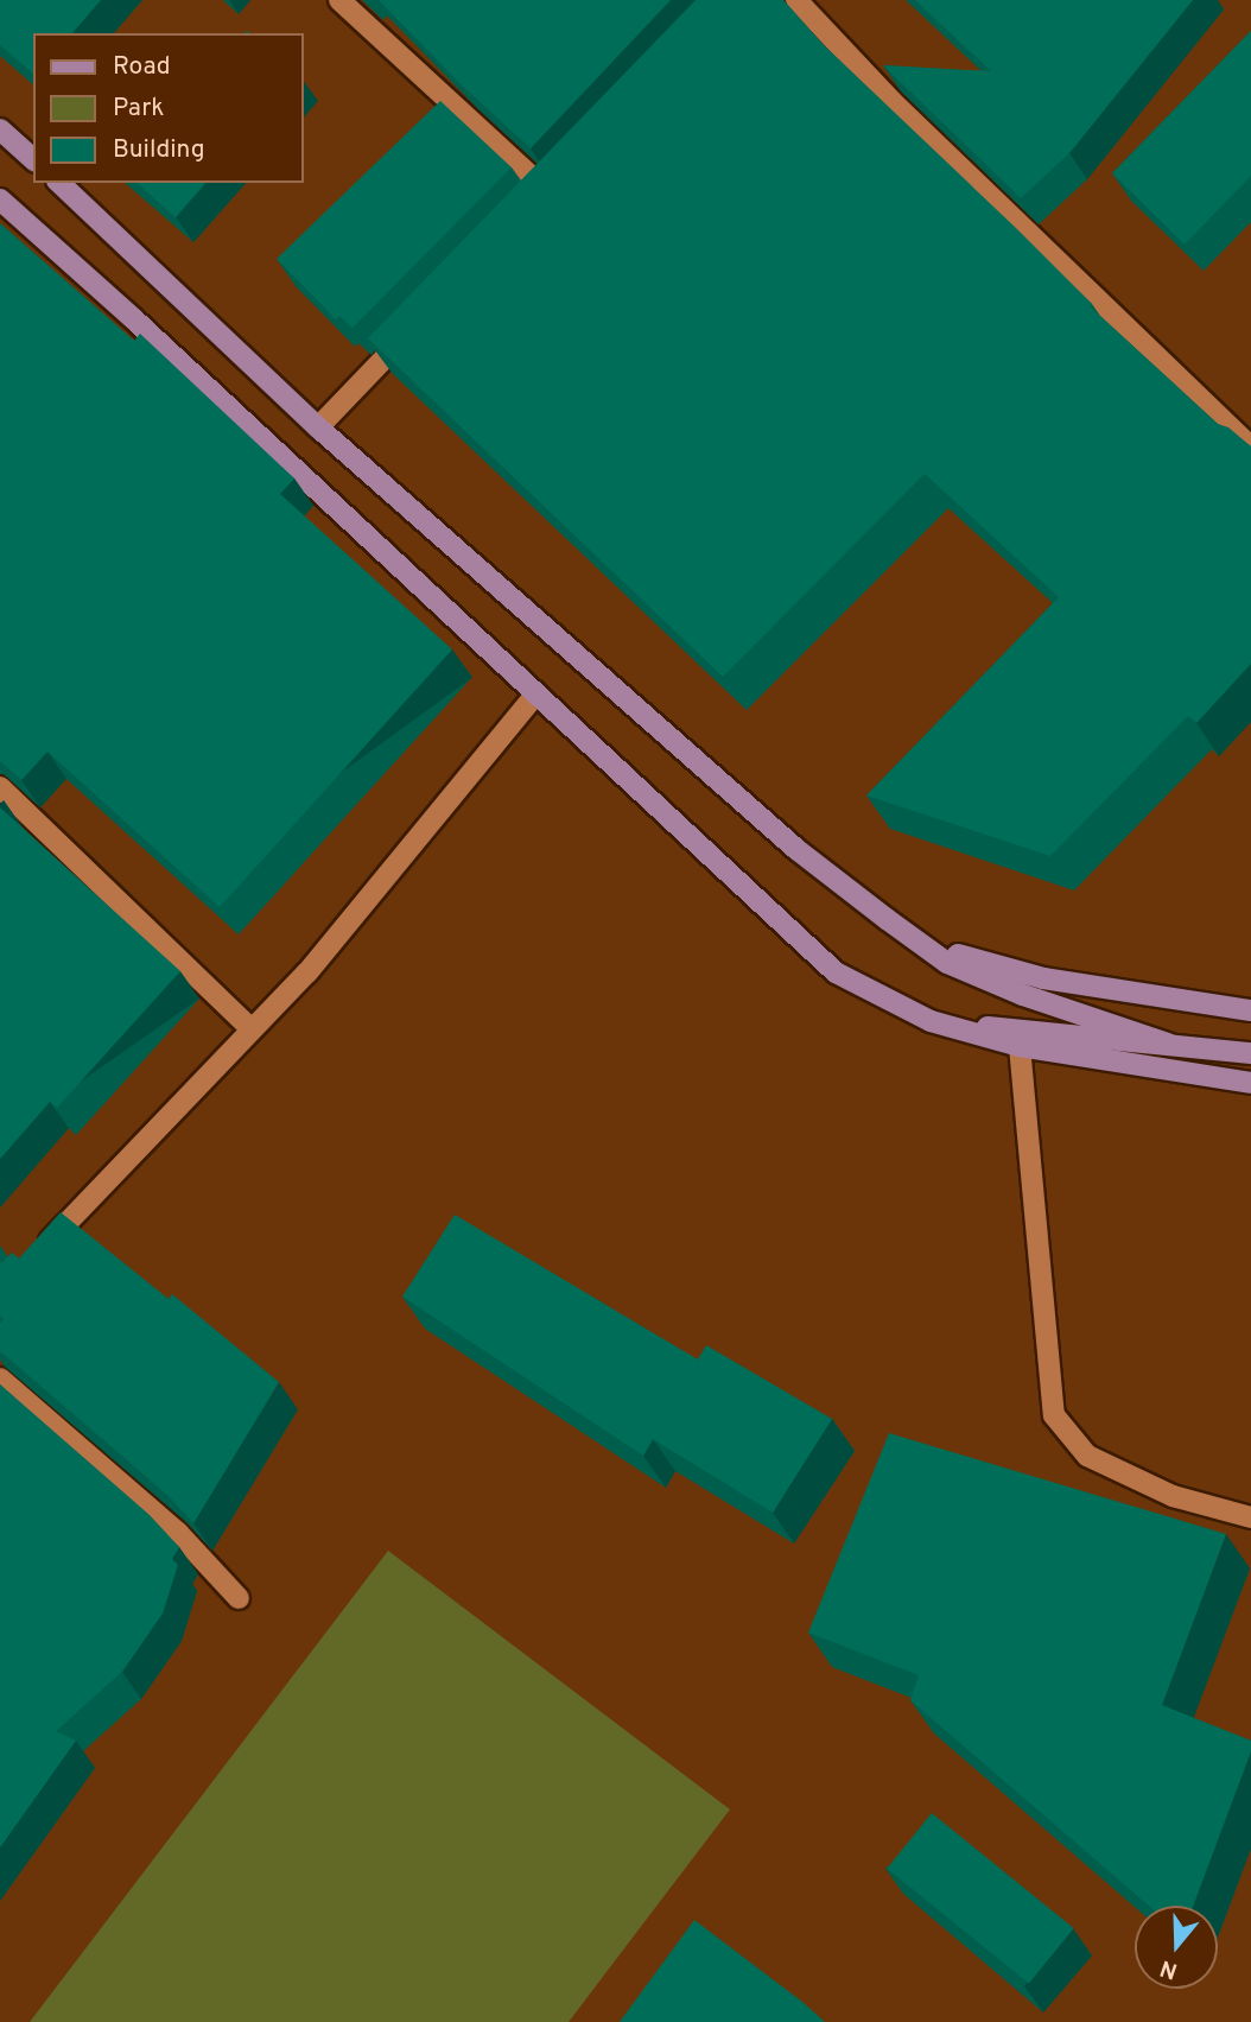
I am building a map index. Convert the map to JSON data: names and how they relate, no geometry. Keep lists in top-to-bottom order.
{
  "legend": ["Road", "Park", "Building"],
  "north": "bottom"
}
